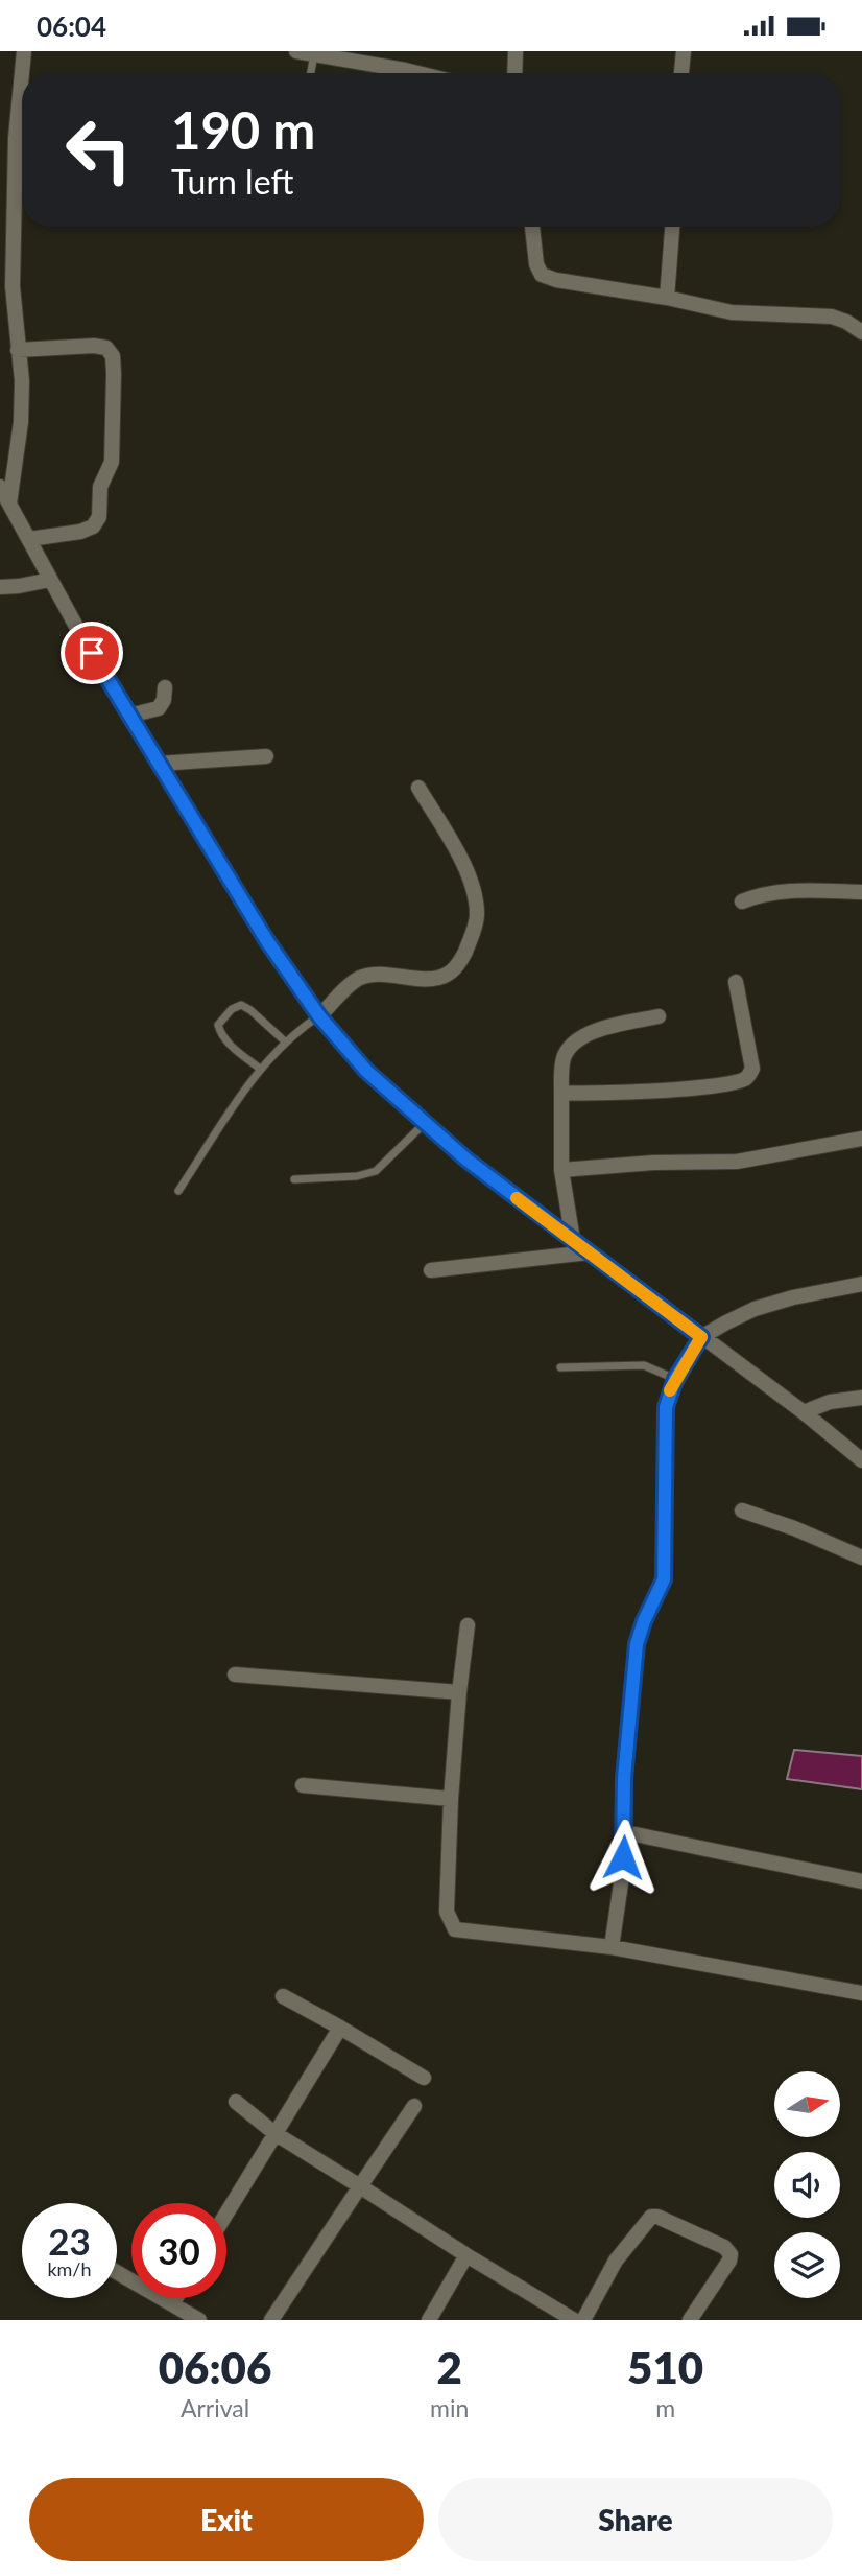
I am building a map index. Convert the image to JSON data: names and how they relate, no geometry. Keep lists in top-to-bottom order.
{
  "north": "right",
  "page": {
    "status": "06:04",
    "turn": ["190 m", "Turn left"],
    "speed": "23 km/h",
    "limit": "30",
    "eta": [
      "06:06",
      "Arrival",
      "2",
      "min",
      "510",
      "m"
    ],
    "buttons": ["Exit", "Share"]
  }
}
